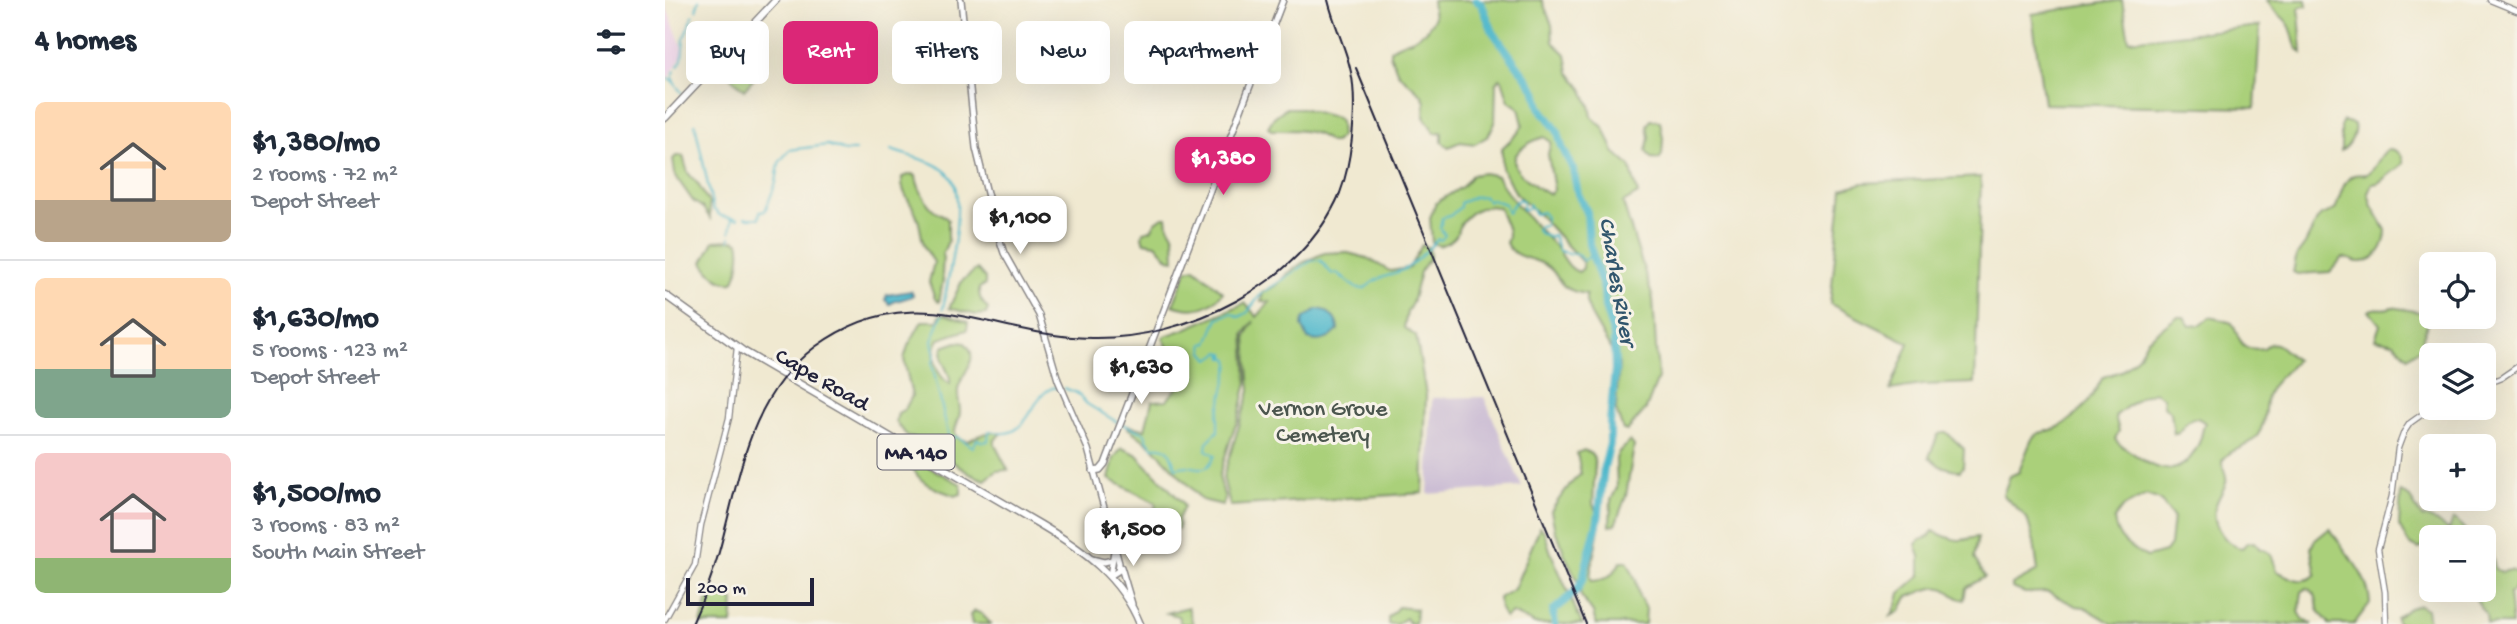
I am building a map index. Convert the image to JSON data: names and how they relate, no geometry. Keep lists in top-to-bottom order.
{
  "streets": {
    "main road": ["Cape Road", "MA 140"]
  },
  "crossings": [
    ["Cape Road", "MA 140"]
  ],
  "water": ["Charles River"],
  "parks": ["Vernon Grove Cemetery"],
  "scale_bar": "200 m",
  "page": {
    "heading": "4 homes",
    "chip": [
      "Buy",
      "Rent",
      "Filters",
      "New",
      "Apartment"
    ],
    "list": [
      {
        "name": "$1,380/mo",
        "note": "2 rooms · 72 m² · Depot Street"
      },
      {
        "name": "$1,630/mo",
        "note": "5 rooms · 123 m² · Depot Street"
      },
      {
        "name": "$1,500/mo",
        "note": "3 rooms · 83 m² · South Main Street"
      }
    ],
    "price": [
      "$1,380",
      "$1,100",
      "$1,630",
      "$1,500"
    ],
    "map_buttons": ["+", "−"],
    "scale": "200 m"
  }
}
